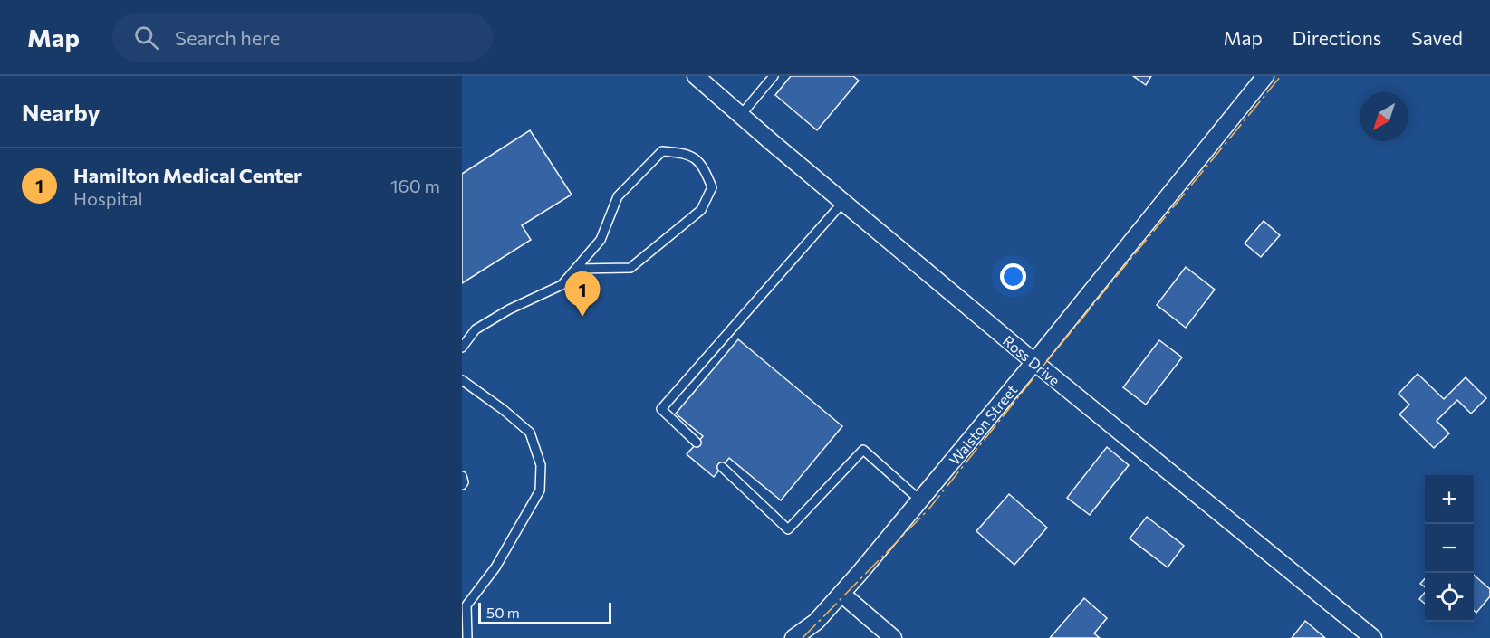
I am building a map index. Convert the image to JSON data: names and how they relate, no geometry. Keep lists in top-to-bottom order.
{
  "streets": {
    "street": ["Ross Drive", "Walston Street"]
  },
  "crossings": [
    ["Ross Drive", "Walston Street"]
  ],
  "scale_bar": "50 m",
  "north": "bottom left",
  "page": {
    "header": "Map",
    "search": "Search here",
    "nav": ["Map", "Directions", "Saved"],
    "heading": "Nearby",
    "list": [
      {
        "mark": "1",
        "name": "Hamilton Medical Center",
        "note": "Hospital",
        "value": "160 m"
      }
    ],
    "pins": "1",
    "map_buttons": ["+", "−"],
    "scale": "50 m"
  }
}
